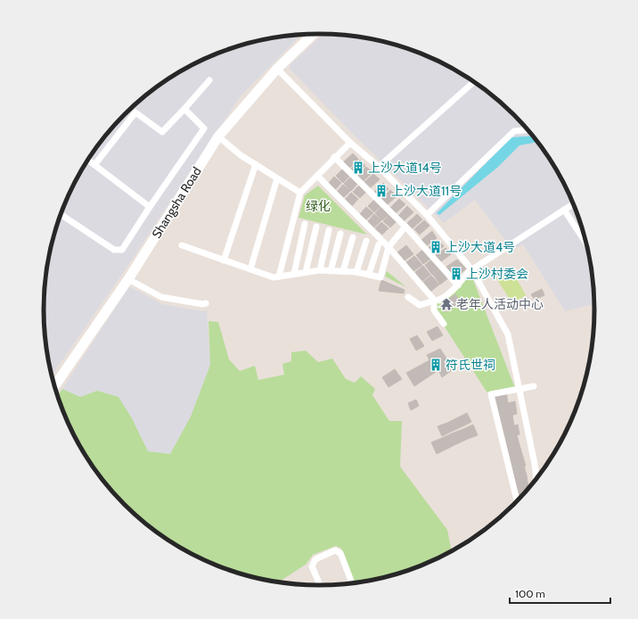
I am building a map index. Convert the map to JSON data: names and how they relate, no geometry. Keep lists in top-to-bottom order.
{
  "streets": {
    "main road": ["Shangsha Road"]
  },
  "parks": ["绿化"],
  "places": {
    "building": [
      "上沙大道14号",
      "上沙大道11号",
      "上沙大道4号",
      "上沙村委会",
      "符氏世祠"
    ],
    "temple": ["老年人活动中心"]
  },
  "scale_bar": "100 m"
}
